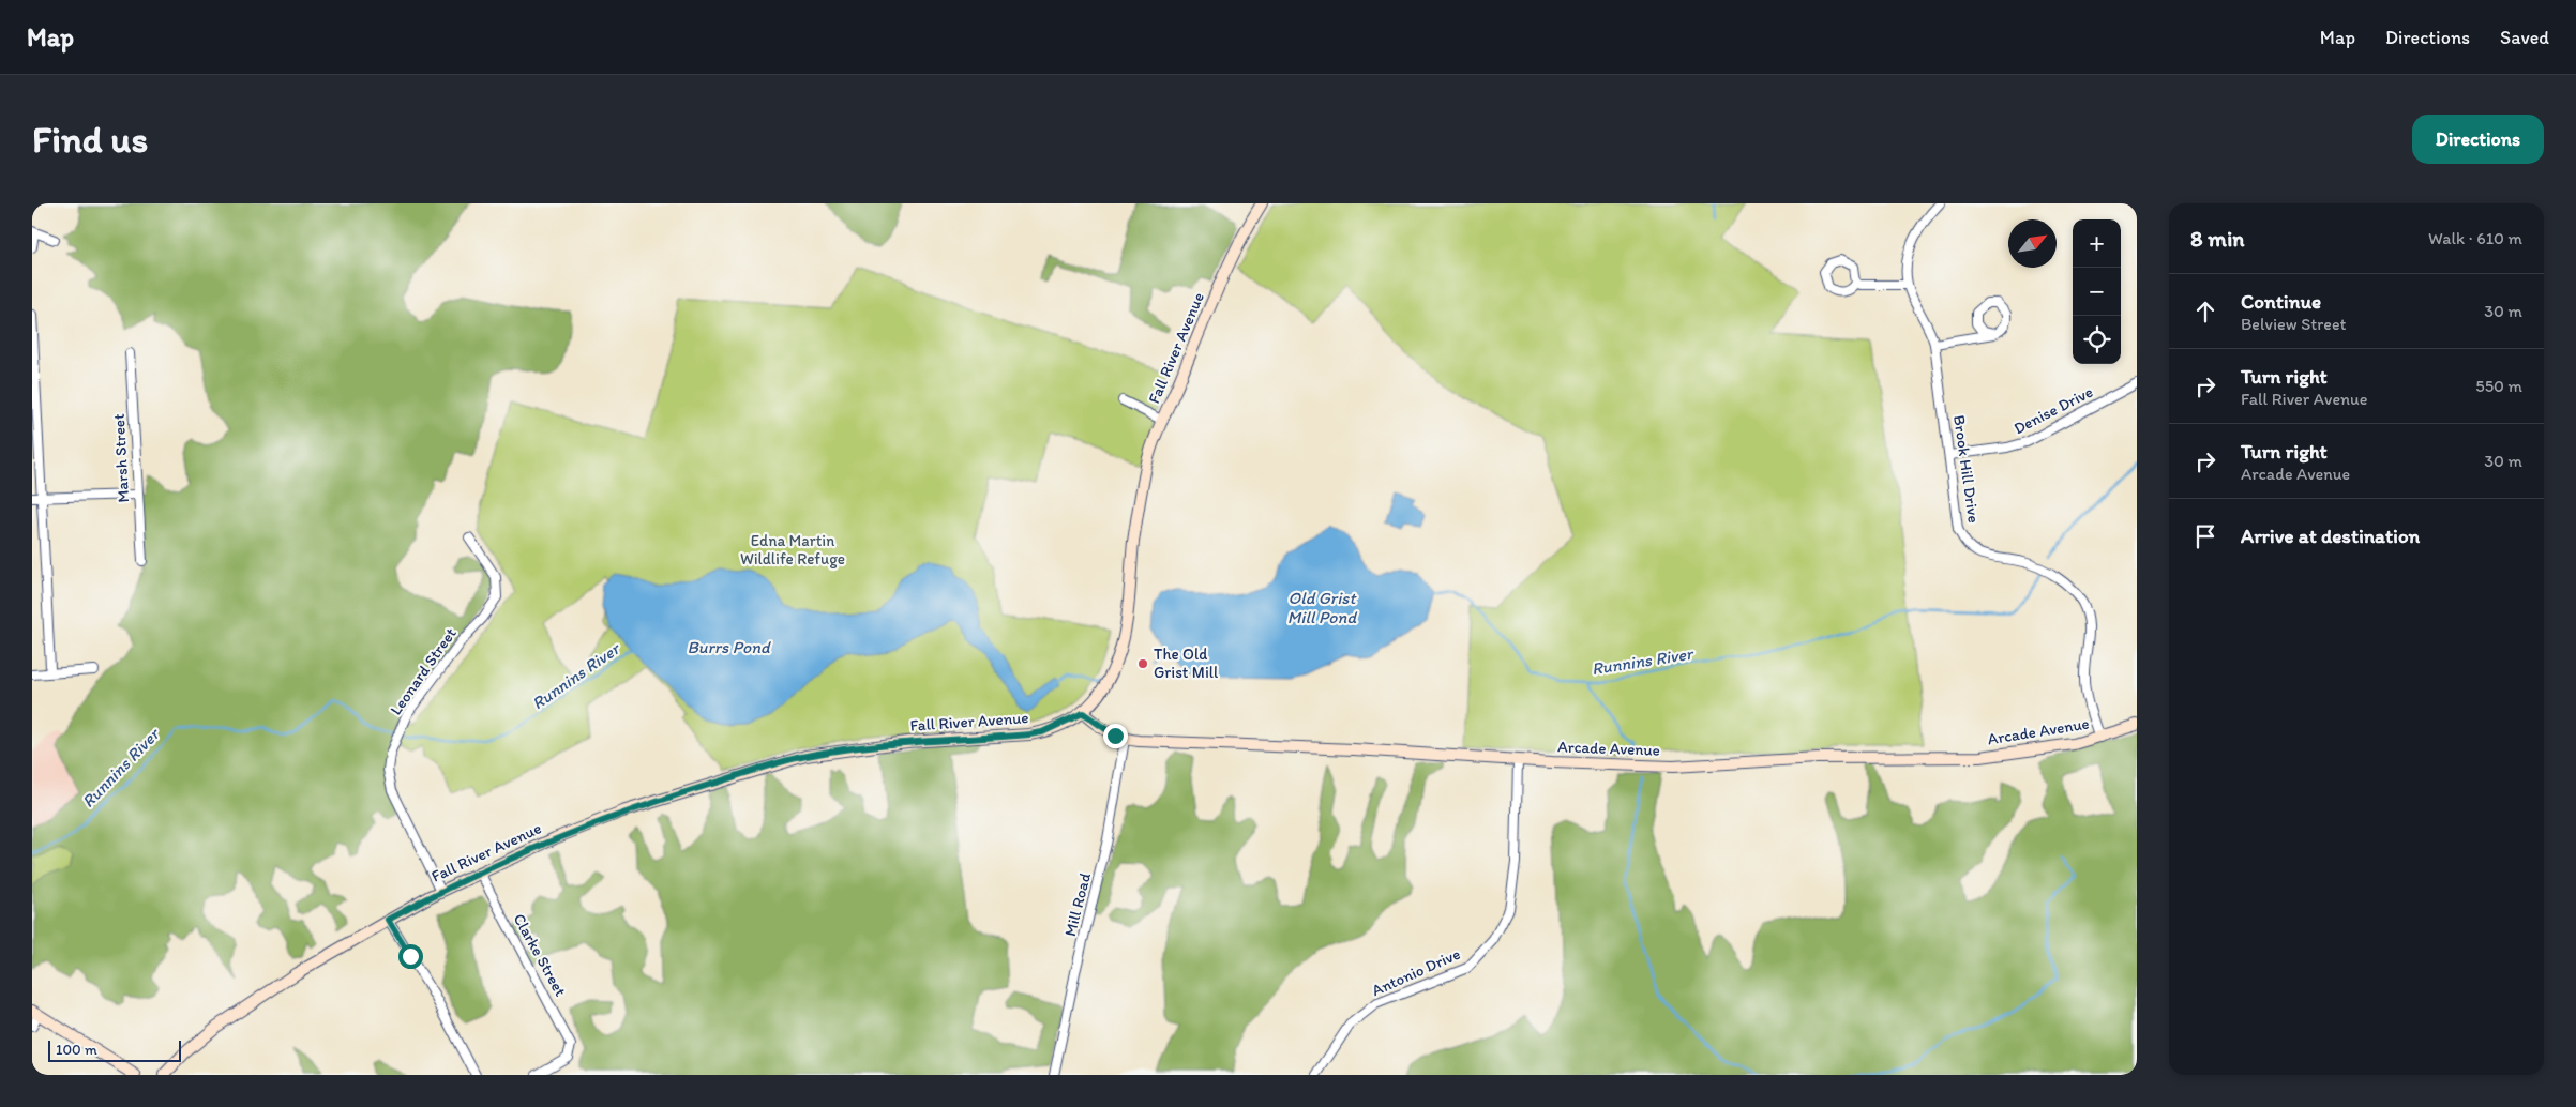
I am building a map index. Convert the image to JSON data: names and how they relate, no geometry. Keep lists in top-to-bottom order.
{
  "streets": {
    "main road": ["Fall River Avenue", "Arcade Avenue"],
    "street": [
      "Denise Drive",
      "Marsh Street",
      "Brook Hill Drive",
      "Leonard Street",
      "Mill Road",
      "Clarke Street",
      "Antonio Drive"
    ]
  },
  "crossings": [
    ["Fall River Avenue", "Leonard Street"],
    ["Fall River Avenue", "Arcade Avenue"],
    ["Fall River Avenue", "Clarke Street"],
    ["Denise Drive", "Brook Hill Drive"],
    ["Brook Hill Drive", "Arcade Avenue"],
    ["Arcade Avenue", "Mill Road"],
    ["Arcade Avenue", "Antonio Drive"]
  ],
  "water": ["Old Grist Mill Pond", "Burrs Pond", "Runnins River"],
  "parks": ["Edna Martin Wildlife Refuge"],
  "places": ["The Old Grist Mill"],
  "scale_bar": "100 m",
  "north": "top right",
  "page": {
    "header": "Map",
    "nav": ["Map", "Directions", "Saved"],
    "buttons": "Directions",
    "title": "Find us",
    "heading": ["8 min", "Walk · 610 m"],
    "map_buttons": ["+", "−"],
    "list": [
      ["Continue", "Belview Street", "30 m"],
      ["Turn right", "Fall River Avenue", "550 m"],
      ["Turn right", "Arcade Avenue", "30 m"],
      "Arrive at destination"
    ],
    "scale": "100 m"
  }
}
